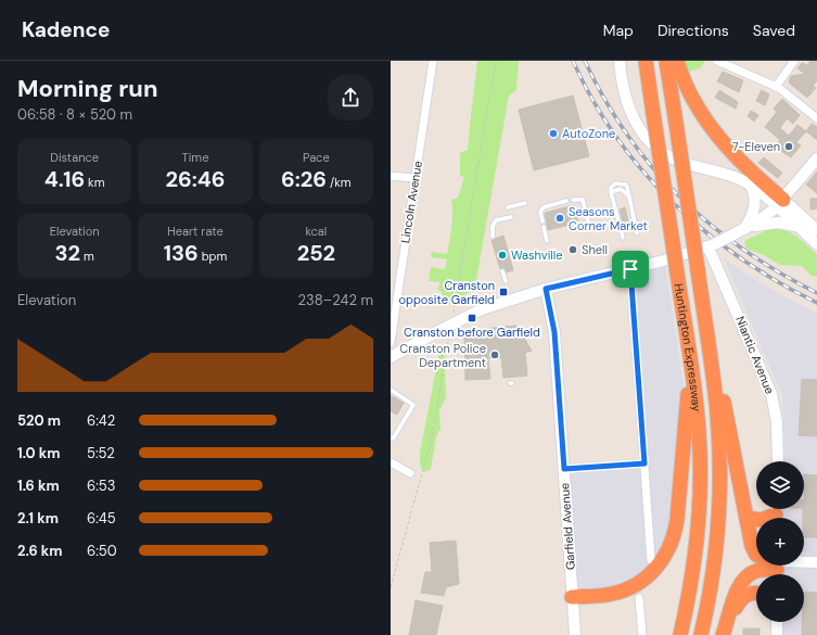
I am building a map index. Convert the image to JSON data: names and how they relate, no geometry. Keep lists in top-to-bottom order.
{
  "streets": {
    "highway": ["Huntington Expressway"],
    "main road": ["Niantic Avenue", "Garfield Avenue"],
    "street": ["Lincoln Avenue"]
  },
  "places": {
    "other": [
      "AutoZone",
      "7-Eleven",
      "Seasons Corner Market",
      "Shell",
      "Washville",
      "Cranston Police Department"
    ],
    "transit": ["Cranston opposite Garfield", "Cranston before Garfield"]
  },
  "page": {
    "header": "Kadence",
    "nav": ["Map", "Directions", "Saved"],
    "heading": ["Morning run", "06:58 · 8 × 520 m"],
    "stats": [
      ["Distance", "4.16 km"],
      ["Time", "26:46"],
      ["Pace", "6:26 /km"],
      ["Elevation", "32 m"],
      ["Heart rate", "136 bpm"],
      ["kcal", "252"]
    ],
    "chart": ["Elevation", "238–242 m"],
    "list": [
      {
        "name": "520 m",
        "note": "6:42"
      },
      {
        "name": "1.0 km",
        "note": "5:52"
      },
      {
        "name": "1.6 km",
        "note": "6:53"
      },
      {
        "name": "2.1 km",
        "note": "6:45"
      },
      {
        "name": "2.6 km",
        "note": "6:50"
      }
    ],
    "map_buttons": ["+", "−"]
  }
}
